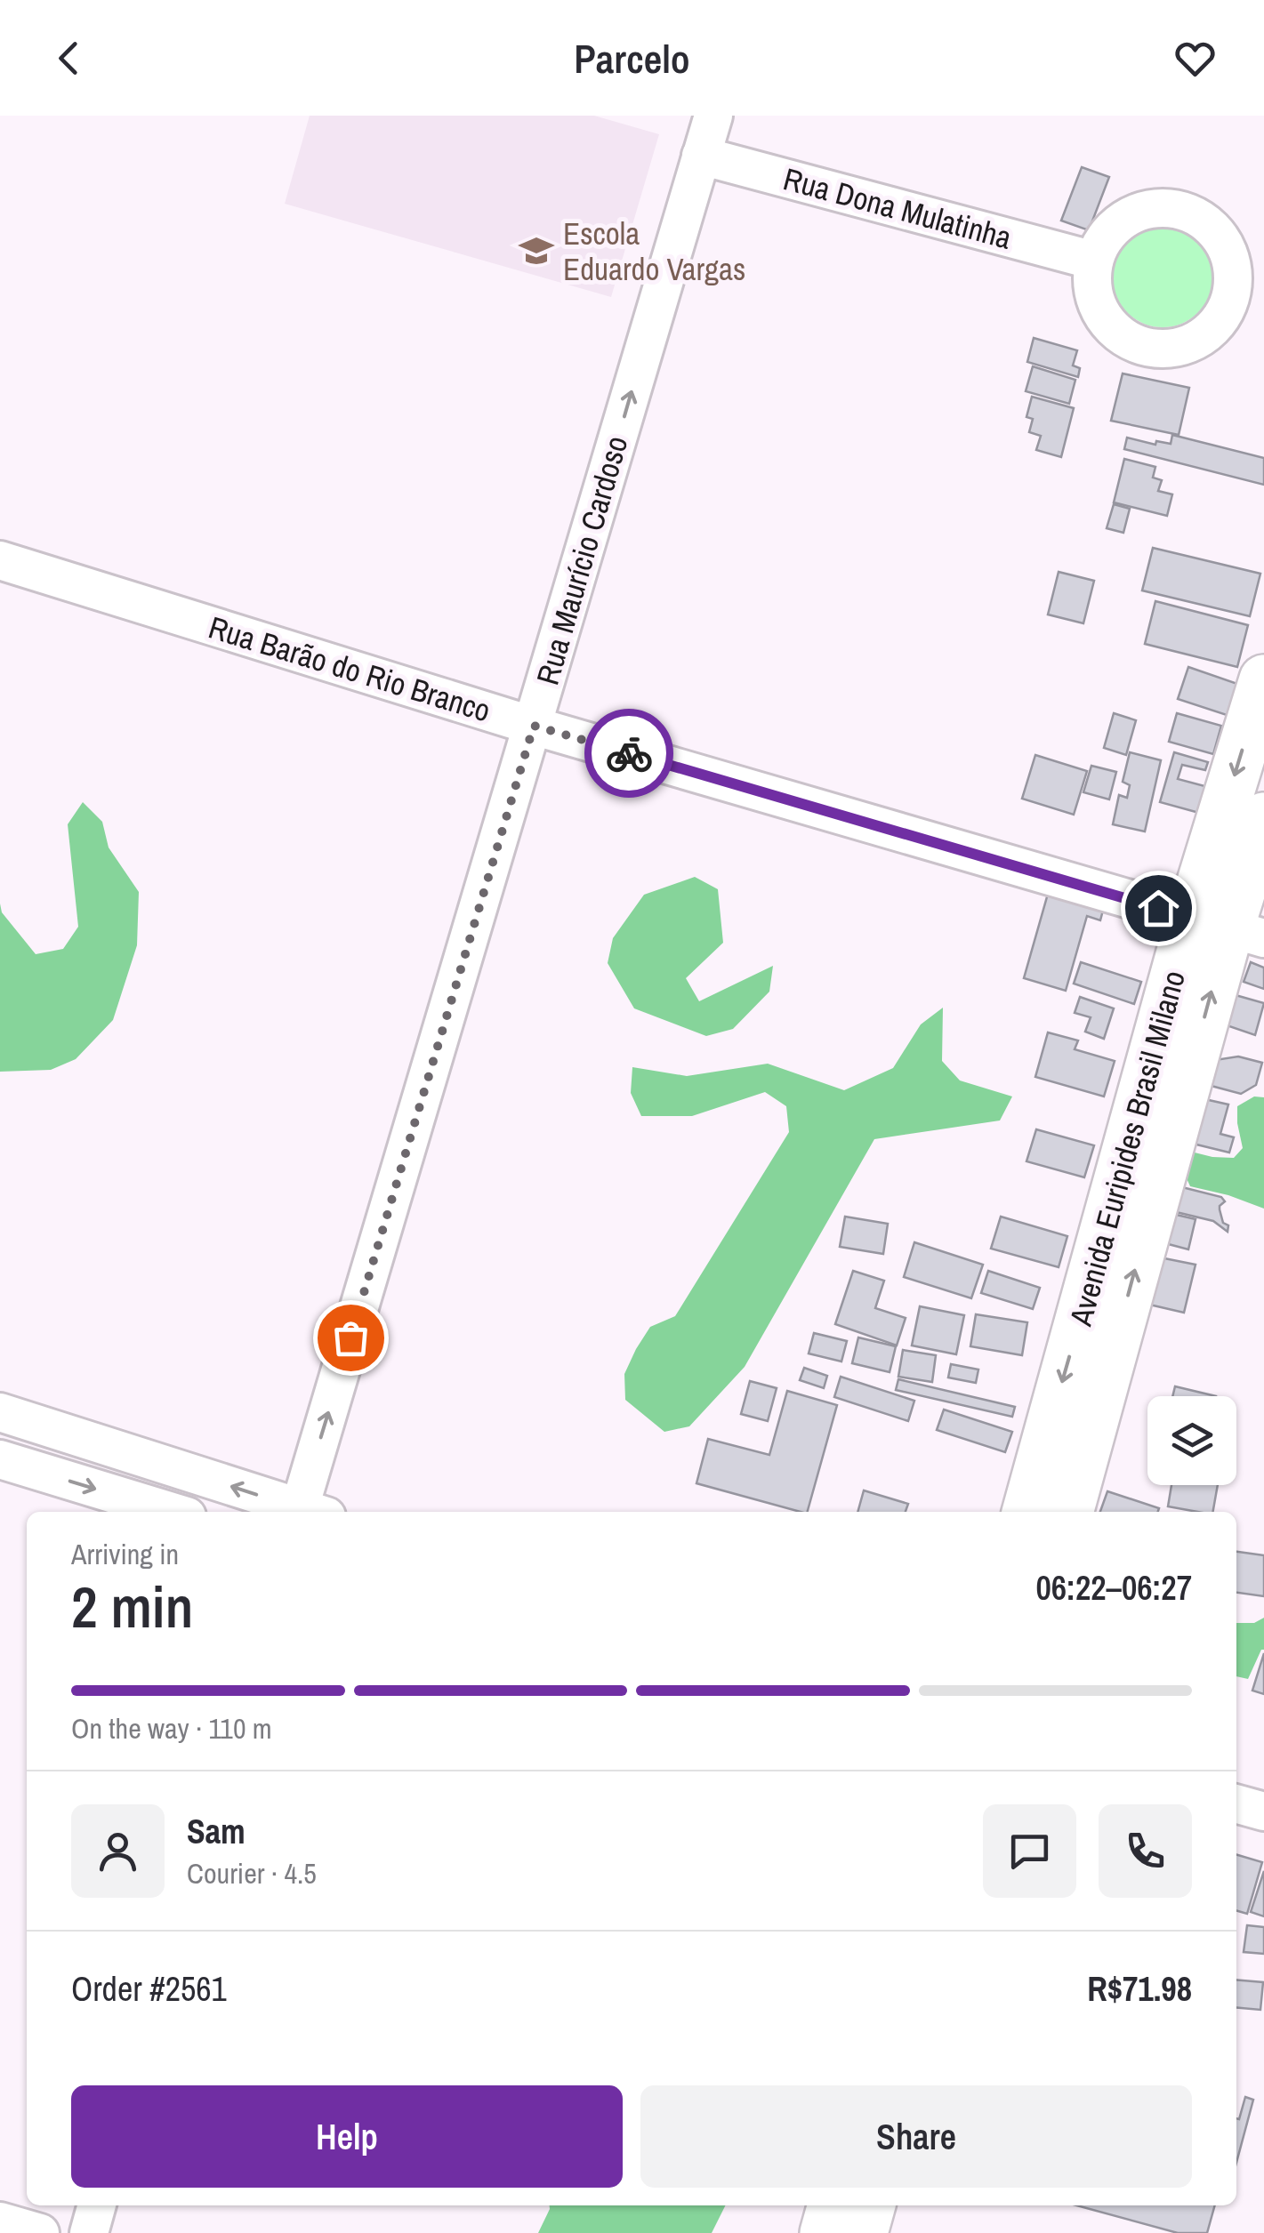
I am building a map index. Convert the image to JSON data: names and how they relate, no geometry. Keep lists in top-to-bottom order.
{
  "streets": {
    "main road": ["Avenida Euripides Brasil Milano"],
    "street": ["Rua Dona Mulatinha", "Rua Maurício Cardoso", "Rua Barão do Rio Branco"]
  },
  "crossings": [
    ["Rua Dona Mulatinha", "Rua Maurício Cardoso"],
    ["Rua Maurício Cardoso", "Rua Barão do Rio Branco"],
    ["Rua Barão do Rio Branco", "Avenida Euripides Brasil Milano"]
  ],
  "one_way": ["Rua Maurício Cardoso"],
  "places": {
    "school or university": ["Escola Eduardo Vargas"]
  },
  "page": {
    "header": "Parcelo",
    "heading": ["2 min", "Arriving in", "06:22–06:27"],
    "panel": [
      "Sam",
      "Courier · 4.5",
      "Order #2561",
      "R$71.98"
    ],
    "bar": "On the way · 110 m",
    "buttons": ["Help", "Share"]
  }
}
